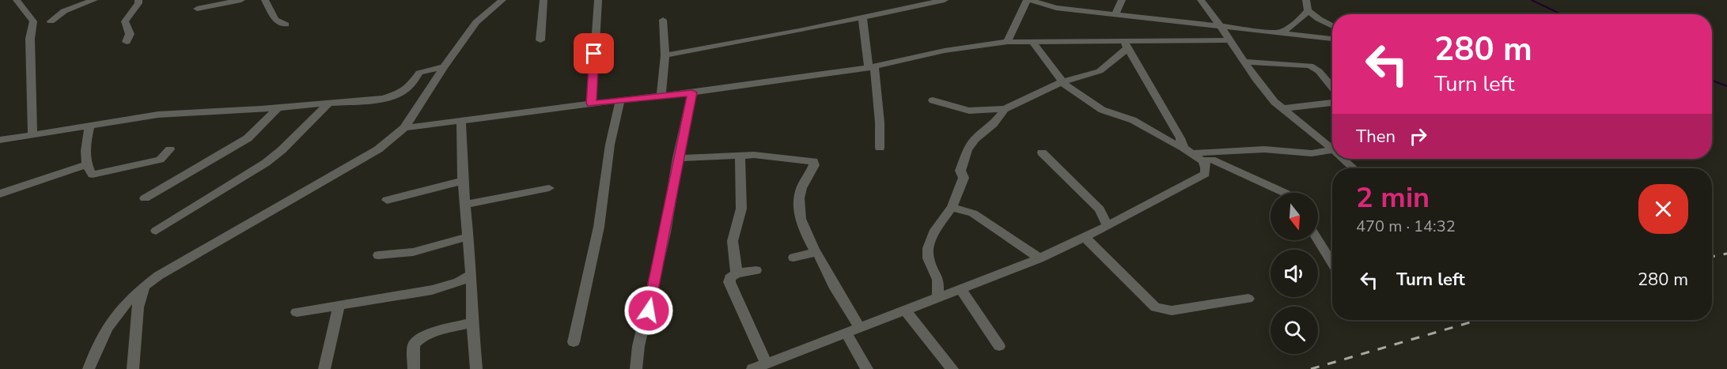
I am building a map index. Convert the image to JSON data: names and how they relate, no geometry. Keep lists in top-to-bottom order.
{
  "north": "bottom",
  "page": {
    "turn": ["280 m", "Turn left"],
    "then": "Then",
    "heading": ["2 min", "470 m · 14:32"],
    "list": [
      {
        "name": "Turn left",
        "value": "280 m"
      }
    ]
  }
}
